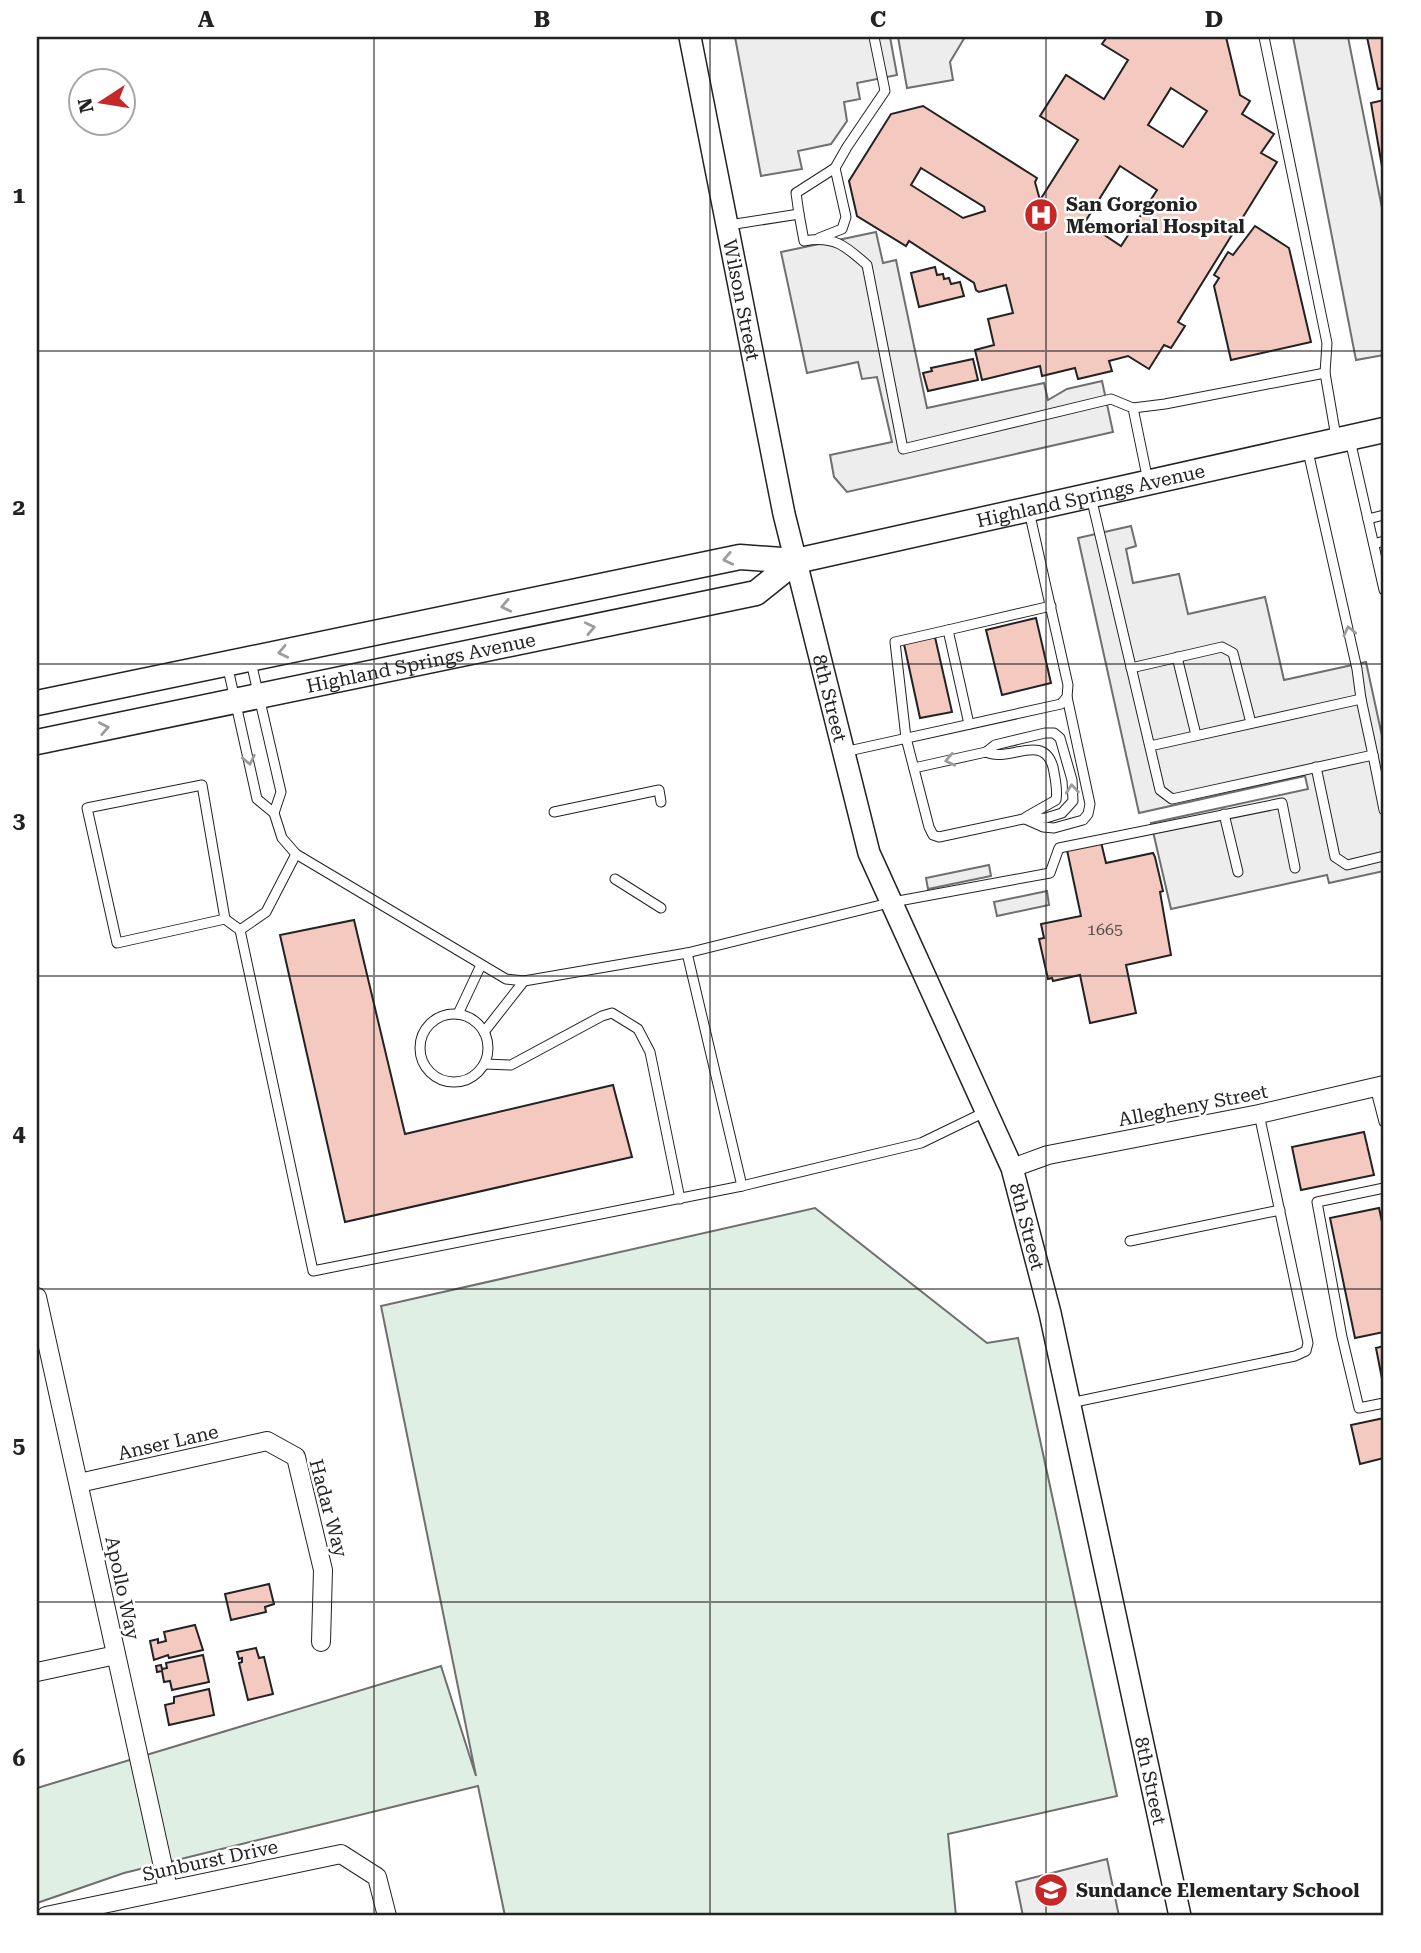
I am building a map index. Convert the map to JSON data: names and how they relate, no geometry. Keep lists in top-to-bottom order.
{
  "streets": {
    "main road": ["Highland Springs Avenue"],
    "street": [
      "Wilson Street",
      "8th Street",
      "Allegheny Street",
      "Anser Lane",
      "Hadar Way",
      "Apollo Way",
      "Sunburst Drive"
    ]
  },
  "crossings": [
    ["Wilson Street", "Highland Springs Avenue"],
    ["Wilson Street", "8th Street"],
    ["Highland Springs Avenue", "8th Street"],
    ["8th Street", "Allegheny Street"],
    ["Anser Lane", "Hadar Way"],
    ["Anser Lane", "Apollo Way"],
    ["Apollo Way", "Sunburst Drive"]
  ],
  "places": {
    "hospital": ["San Gorgonio Memorial Hospital"],
    "school or university": ["Sundance Elementary School"]
  },
  "house_numbers": ["1665"],
  "north": "left",
  "grid": {
    "columns": [
      "A",
      "B",
      "C",
      "D"
    ],
    "rows": [
      "1",
      "2",
      "3",
      "4",
      "5",
      "6"
    ]
  }
}
